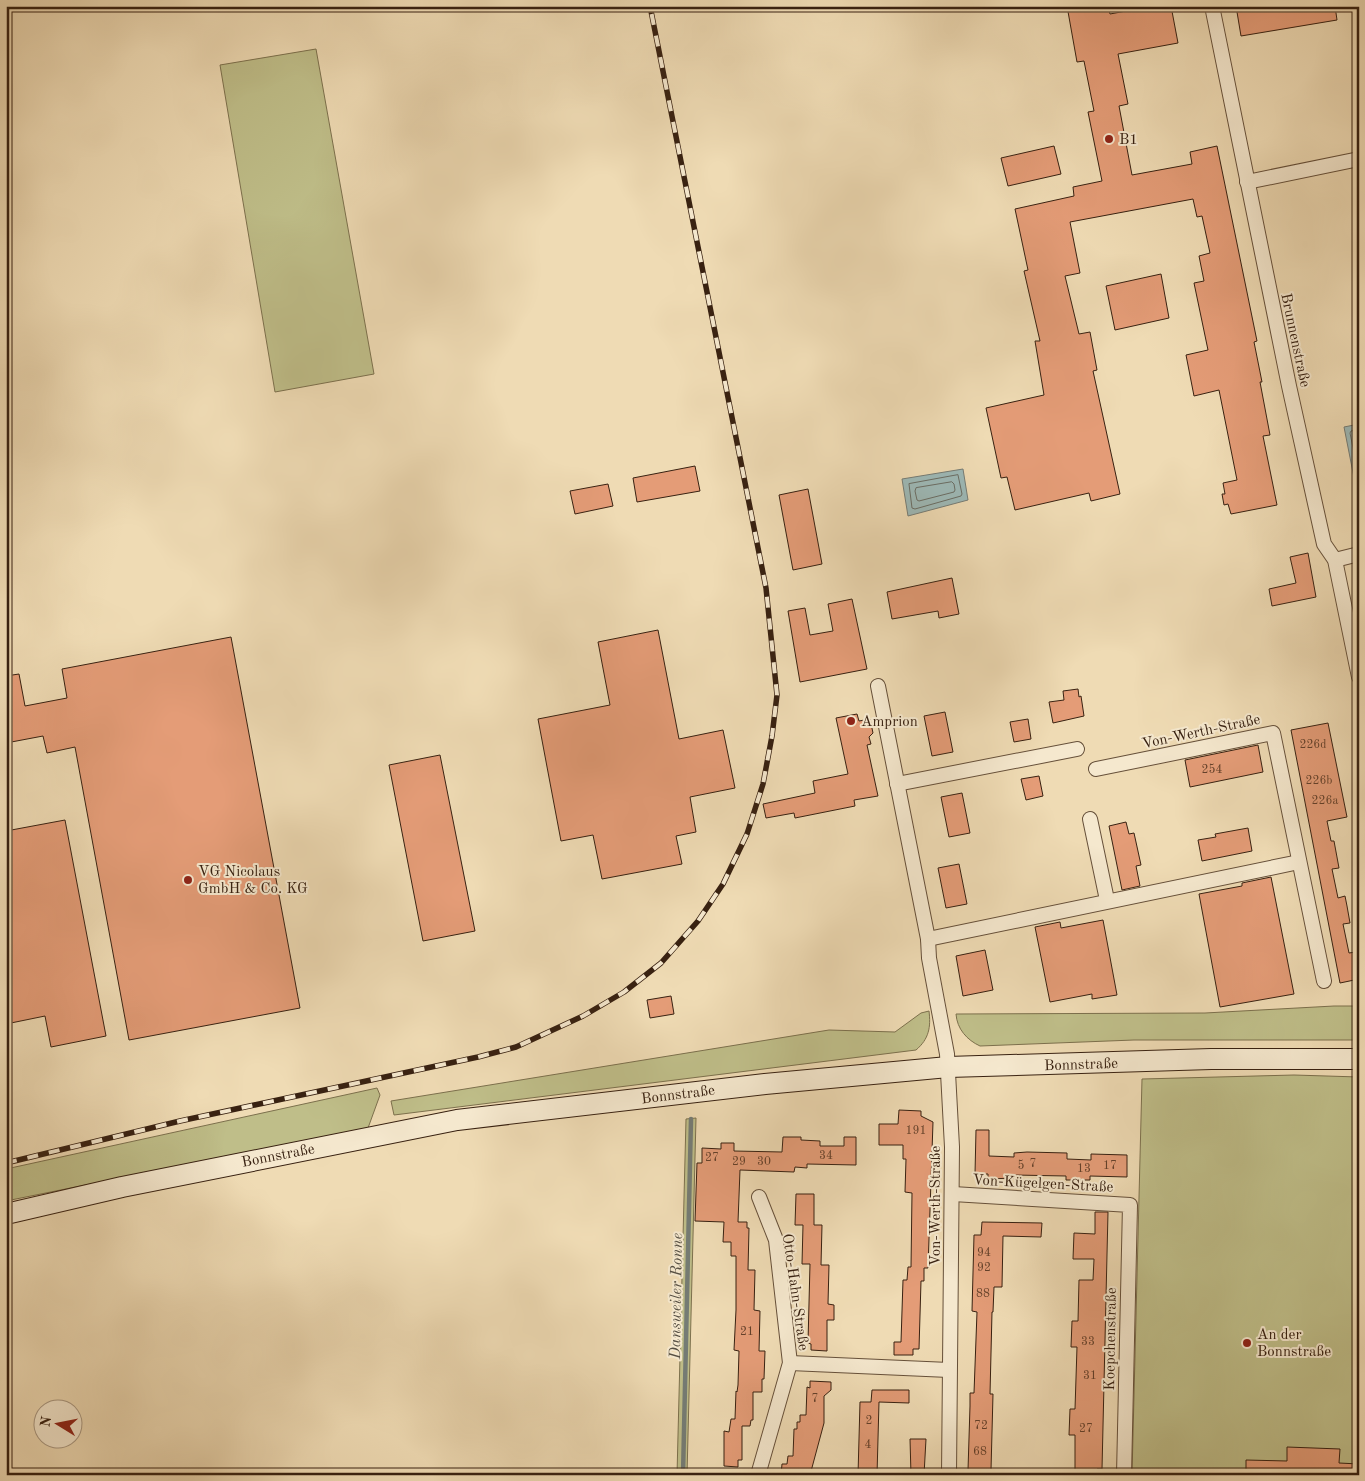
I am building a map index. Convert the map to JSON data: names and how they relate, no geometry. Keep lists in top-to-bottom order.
{
  "streets": {
    "main road": ["Bonnstraße"],
    "street": [
      "Brunnenstraße",
      "Von-Werth-Straße",
      "Von-Kügelgen-Straße",
      "Otto-Hahn-Straße",
      "Koepchenstraße"
    ]
  },
  "crossings": [
    ["Von-Werth-Straße", "Bonnstraße"],
    ["Von-Werth-Straße", "Von-Kügelgen-Straße"],
    ["Von-Werth-Straße", "Otto-Hahn-Straße"],
    ["Von-Kügelgen-Straße", "Koepchenstraße"]
  ],
  "water": ["Dansweiler Ronne"],
  "places": [
    "B1",
    "Amprion",
    "VG Nicolaus GmbH & Co. KG",
    "An der Bonnstraße"
  ],
  "house_numbers": [
    "226d",
    "254",
    "226b",
    "226a",
    "191",
    "34",
    "27",
    "29",
    "30",
    "7",
    "5",
    "17",
    "13",
    "94",
    "92",
    "88",
    "21",
    "33",
    "31",
    "7",
    "2",
    "72",
    "27",
    "4",
    "68"
  ],
  "north": "left"
}
